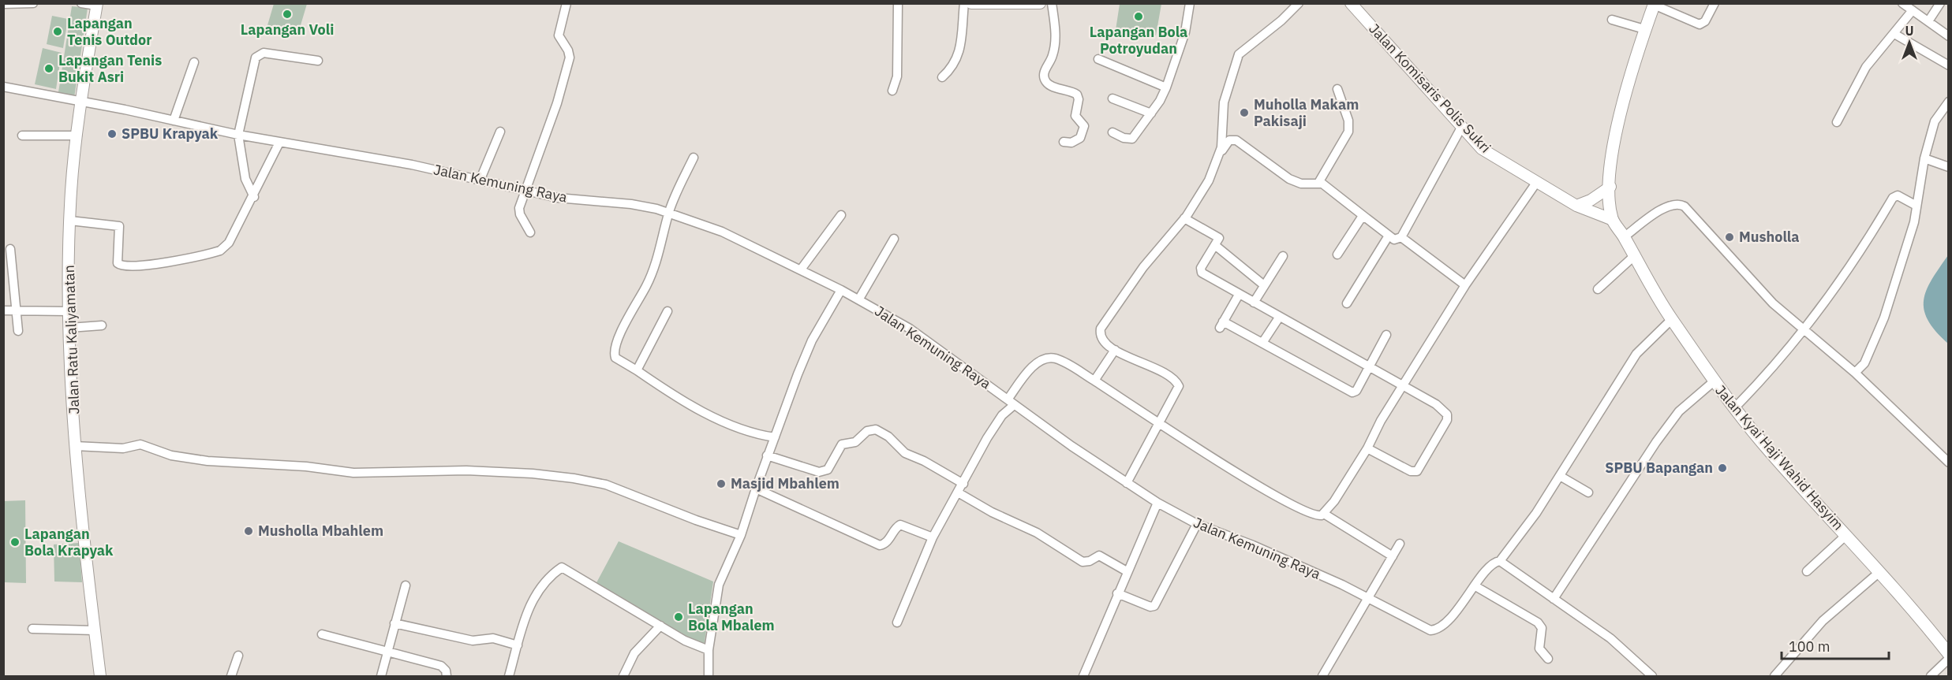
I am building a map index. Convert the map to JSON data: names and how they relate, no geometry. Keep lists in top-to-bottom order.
{
  "streets": {
    "highway": ["Jalan Kyai Haji Wahid Hasyim"],
    "main road": ["Jalan Komisaris Polis Sukri", "Jalan Ratu Kaliyamatan"],
    "street": ["Jalan Kemuning Raya"]
  },
  "crossings": [
    ["Jalan Komisaris Polis Sukri", "Jalan Kyai Haji Wahid Hasyim"],
    ["Jalan Kemuning Raya", "Jalan Ratu Kaliyamatan"],
    ["Jalan Kemuning Raya", "Jalan Kyai Haji Wahid Hasyim"]
  ],
  "places": [
    "Lapangan Voli",
    "Lapangan Bola Potroyudan",
    "Lapangan Tenis Outdor",
    "Lapangan Tenis Bukit Asri",
    "Muholla Makam Pakisaji",
    "SPBU Krapyak",
    "Musholla",
    "SPBU Bapangan",
    "Masjid Mbahlem",
    "Musholla Mbahlem",
    "Lapangan Bola Krapyak",
    "Lapangan Bola Mbalem"
  ],
  "scale_bar": "100 m",
  "north": "top"
}
